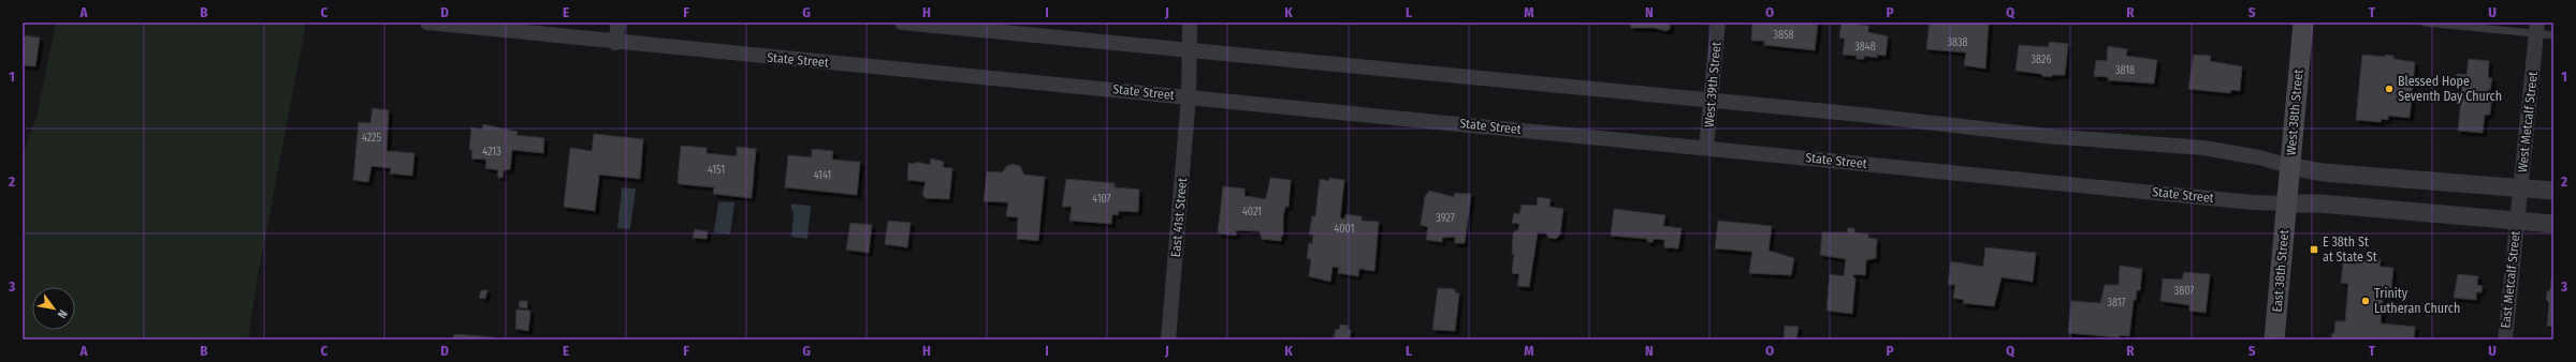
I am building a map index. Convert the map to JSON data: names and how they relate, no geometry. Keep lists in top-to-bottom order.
{
  "streets": {
    "main road": ["West 38th Street", "East 38th Street"],
    "street": [
      "State Street",
      "West 39th Street",
      "West Metcalf Street",
      "East 41st Street",
      "East Metcalf Street"
    ]
  },
  "crossings": [
    ["State Street", "West 39th Street"],
    ["State Street", "West 38th Street"],
    ["State Street", "West Metcalf Street"],
    ["State Street", "East 41st Street"],
    ["State Street", "East 38th Street"],
    ["State Street", "East Metcalf Street"],
    ["West 38th Street", "East 38th Street"],
    ["West Metcalf Street", "East Metcalf Street"]
  ],
  "places": {
    "other": ["Blessed Hope Seventh Day Church", "Trinity Lutheran Church"],
    "transit": ["E 38th St at State St"]
  },
  "house_numbers": [
    "3858",
    "3838",
    "3848",
    "3826",
    "3818",
    "4225",
    "4213",
    "4151",
    "4141",
    "4107",
    "4021",
    "3927",
    "4001",
    "3807",
    "3817"
  ],
  "north": "bottom right",
  "grid": {
    "columns": [
      "A",
      "B",
      "C",
      "D",
      "E",
      "F",
      "G",
      "H",
      "I",
      "J",
      "K",
      "L",
      "M",
      "N",
      "O",
      "P",
      "Q",
      "R",
      "S",
      "T",
      "U"
    ],
    "rows": ["1", "2", "3"]
  }
}
